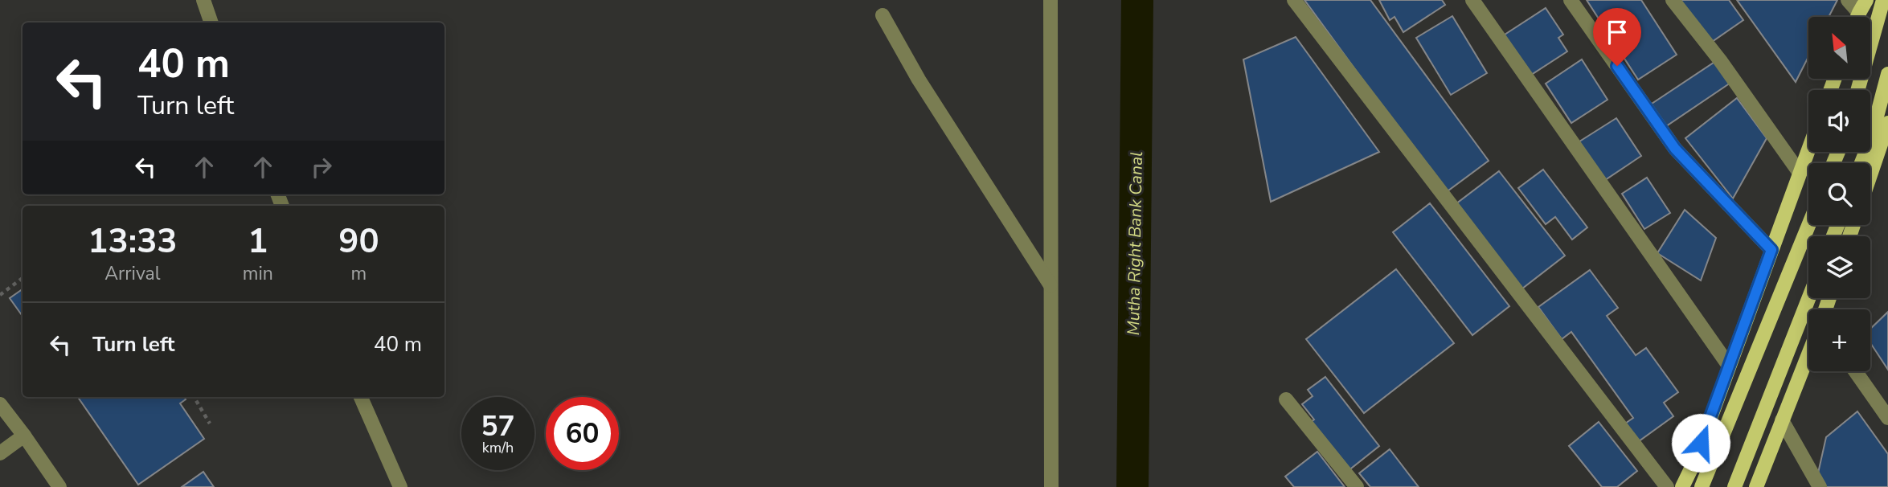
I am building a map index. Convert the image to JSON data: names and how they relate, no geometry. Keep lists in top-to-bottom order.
{
  "water": ["Mutha Right Bank Canal"],
  "north": "top left",
  "page": {
    "map_buttons": "+",
    "turn": ["40 m", "Turn left"],
    "eta": [
      "13:33",
      "Arrival",
      "1",
      "min",
      "90",
      "m"
    ],
    "list": [
      {
        "name": "Turn left",
        "value": "40 m"
      }
    ],
    "speed": "57 km/h",
    "limit": "60"
  }
}
